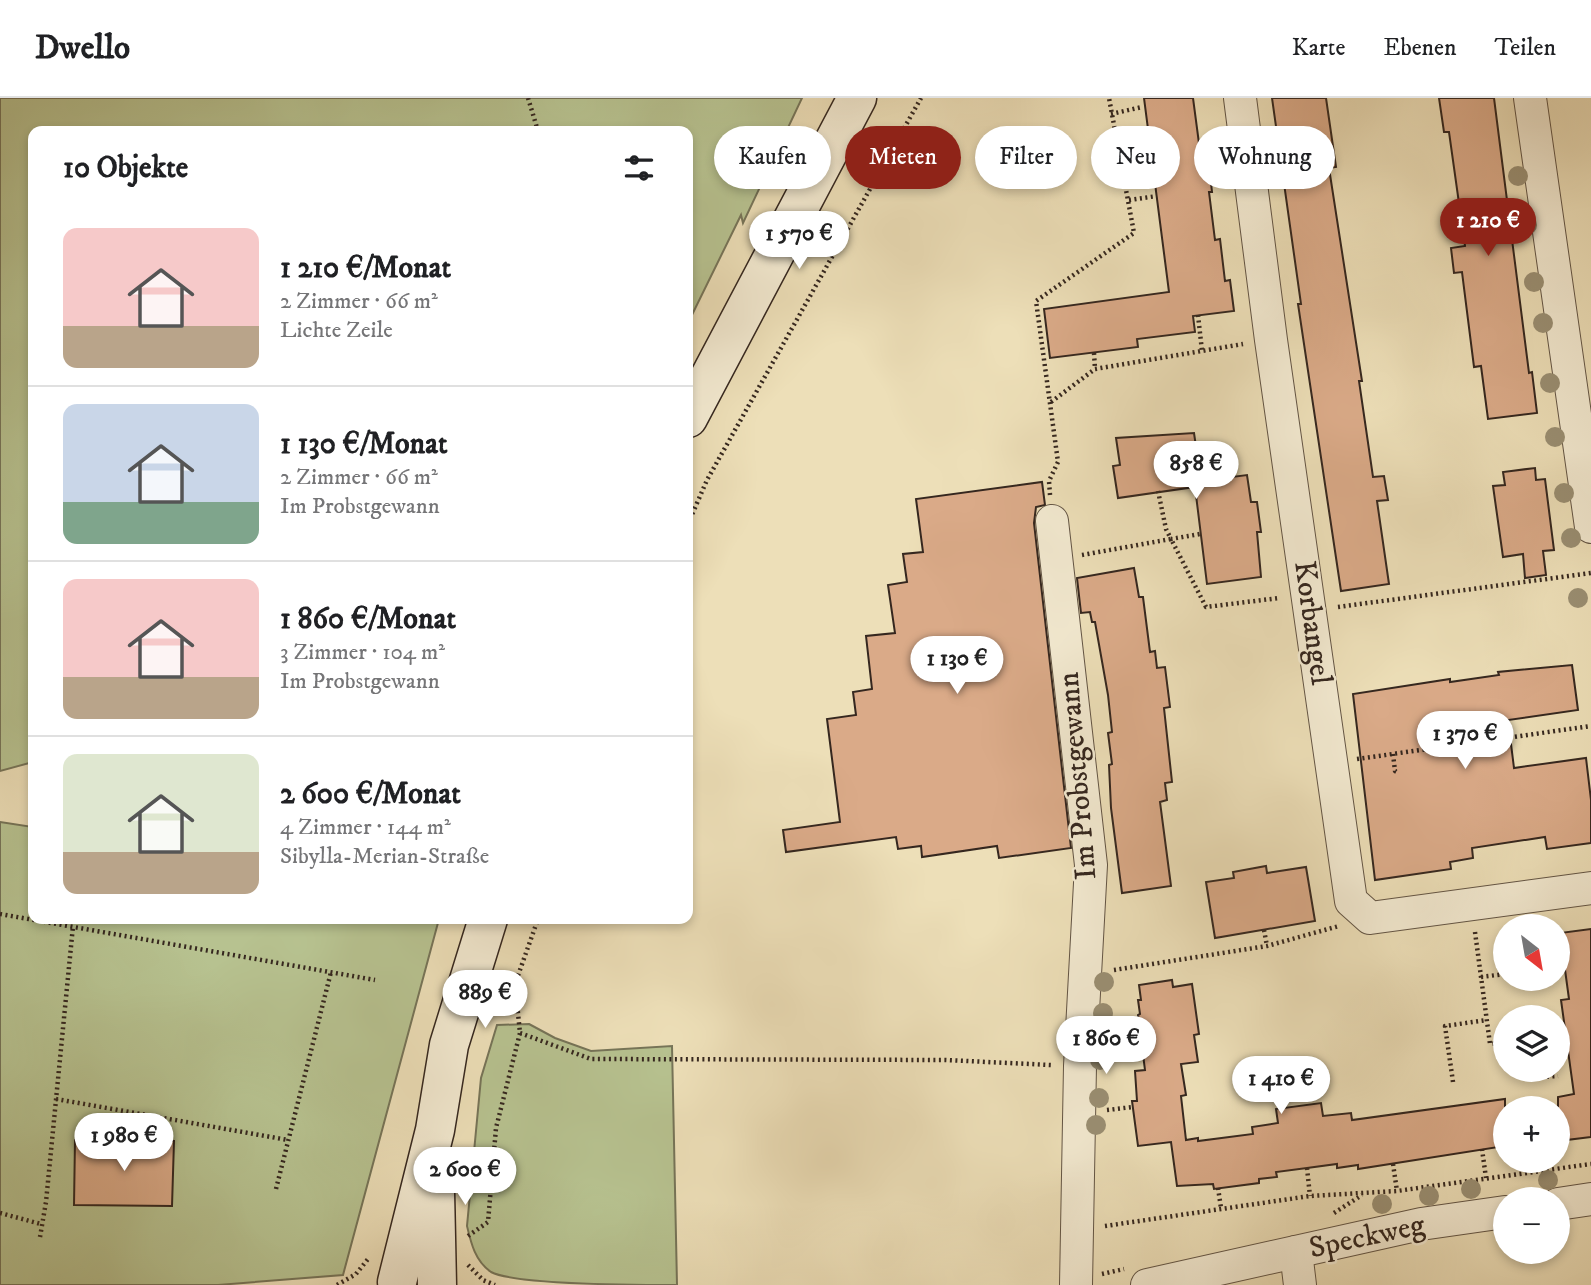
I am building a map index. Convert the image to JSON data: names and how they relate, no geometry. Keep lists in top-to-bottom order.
{
  "streets": {
    "street": ["Korbangel", "Im Probstgewann", "Speckweg"]
  },
  "north": "bottom right",
  "page": {
    "header": "Dwello",
    "nav": ["Karte", "Ebenen", "Teilen"],
    "chip": [
      "Kaufen",
      "Mieten",
      "Filter",
      "Neu",
      "Wohnung"
    ],
    "heading": "10 Objekte",
    "price": [
      "1 210 €",
      "1 570 €",
      "858 €",
      "1 130 €",
      "1 370 €",
      "889 €",
      "1 860 €",
      "1 410 €",
      "1 980 €",
      "2 600 €"
    ],
    "list": [
      {
        "name": "1 210 €/Monat",
        "note": "2 Zimmer · 66 m² · Lichte Zeile"
      },
      {
        "name": "1 130 €/Monat",
        "note": "2 Zimmer · 66 m² · Im Probstgewann"
      },
      {
        "name": "1 860 €/Monat",
        "note": "3 Zimmer · 104 m² · Im Probstgewann"
      },
      {
        "name": "2 600 €/Monat",
        "note": "4 Zimmer · 144 m² · Sibylla-Merian-Straße"
      }
    ],
    "map_buttons": ["+", "−"]
  }
}
